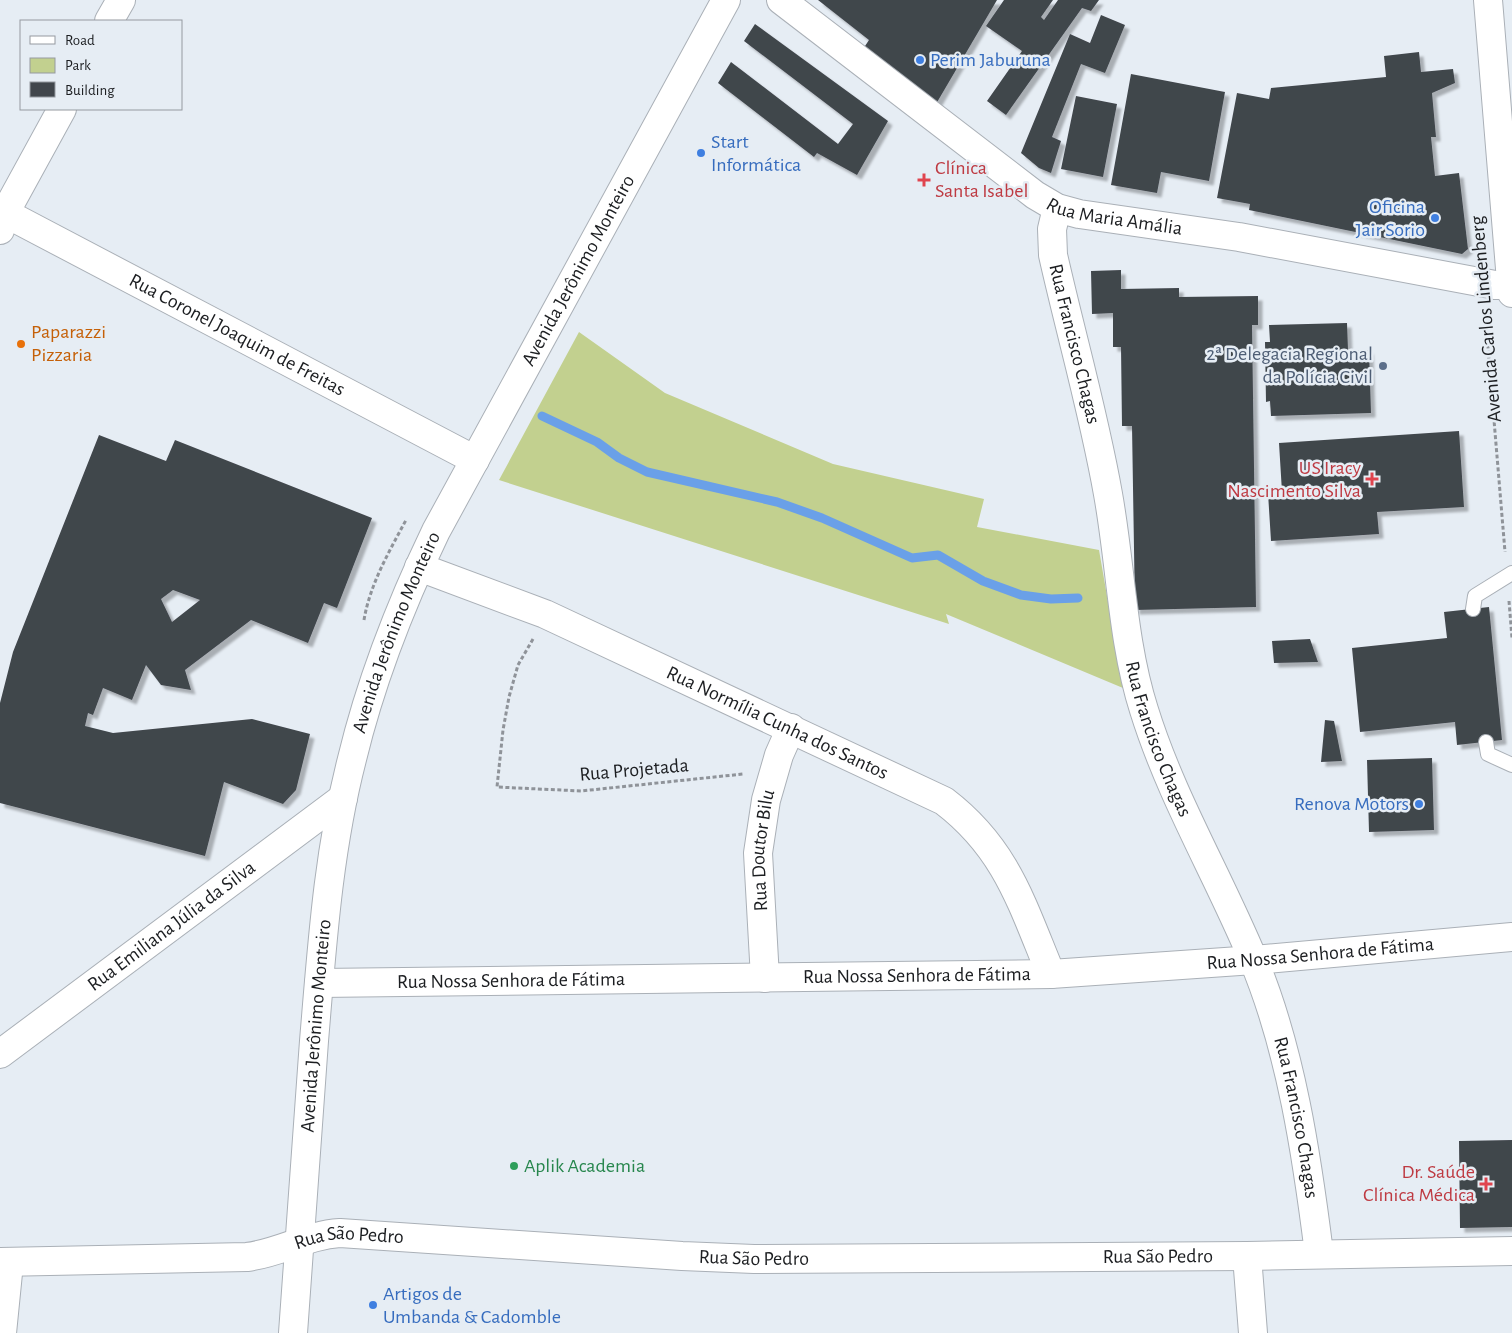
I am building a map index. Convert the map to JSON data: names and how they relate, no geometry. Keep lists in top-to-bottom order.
{
  "streets": {
    "street": [
      "Rua Maria Amália",
      "Avenida Jerônimo Monteiro",
      "Avenida Carlos Lindenberg",
      "Rua Coronel Joaquim de Freitas",
      "Rua Francisco Chagas",
      "Rua Normília Cunha dos Santos",
      "Rua Doutor Bilu",
      "Rua Emiliana Júlia da Silva",
      "Rua Nossa Senhora de Fátima",
      "Rua São Pedro"
    ],
    "path": ["Rua Projetada"]
  },
  "crossings": [
    ["Rua Maria Amália", "Avenida Carlos Lindenberg"],
    ["Rua Maria Amália", "Rua Francisco Chagas"],
    ["Avenida Jerônimo Monteiro", "Rua Coronel Joaquim de Freitas"],
    ["Avenida Jerônimo Monteiro", "Rua Normília Cunha dos Santos"],
    ["Avenida Jerônimo Monteiro", "Rua Emiliana Júlia da Silva"],
    ["Avenida Jerônimo Monteiro", "Rua Nossa Senhora de Fátima"],
    ["Avenida Jerônimo Monteiro", "Rua São Pedro"],
    ["Rua Francisco Chagas", "Rua Nossa Senhora de Fátima"],
    ["Rua Francisco Chagas", "Rua São Pedro"],
    ["Rua Normília Cunha dos Santos", "Rua Projetada"],
    ["Rua Normília Cunha dos Santos", "Rua Doutor Bilu"],
    ["Rua Normília Cunha dos Santos", "Rua Nossa Senhora de Fátima"],
    ["Rua Projetada", "Rua Doutor Bilu"],
    ["Rua Doutor Bilu", "Rua Nossa Senhora de Fátima"]
  ],
  "places": {
    "other": [
      "Perim Jaburuna",
      "Start Informática",
      "Oficina Jair Sorio",
      "Paparazzi Pizzaria",
      "2ª Delegacia Regional da Polícia Civil",
      "Renova Motors",
      "Aplik Academia",
      "Artigos de Umbanda & Cadomble"
    ],
    "health": ["Clínica Santa Isabel", "US Iracy Nascimento Silva", "Dr. Saúde Clínica Médica"]
  },
  "legend": ["Road", "Park", "Building"]
}
